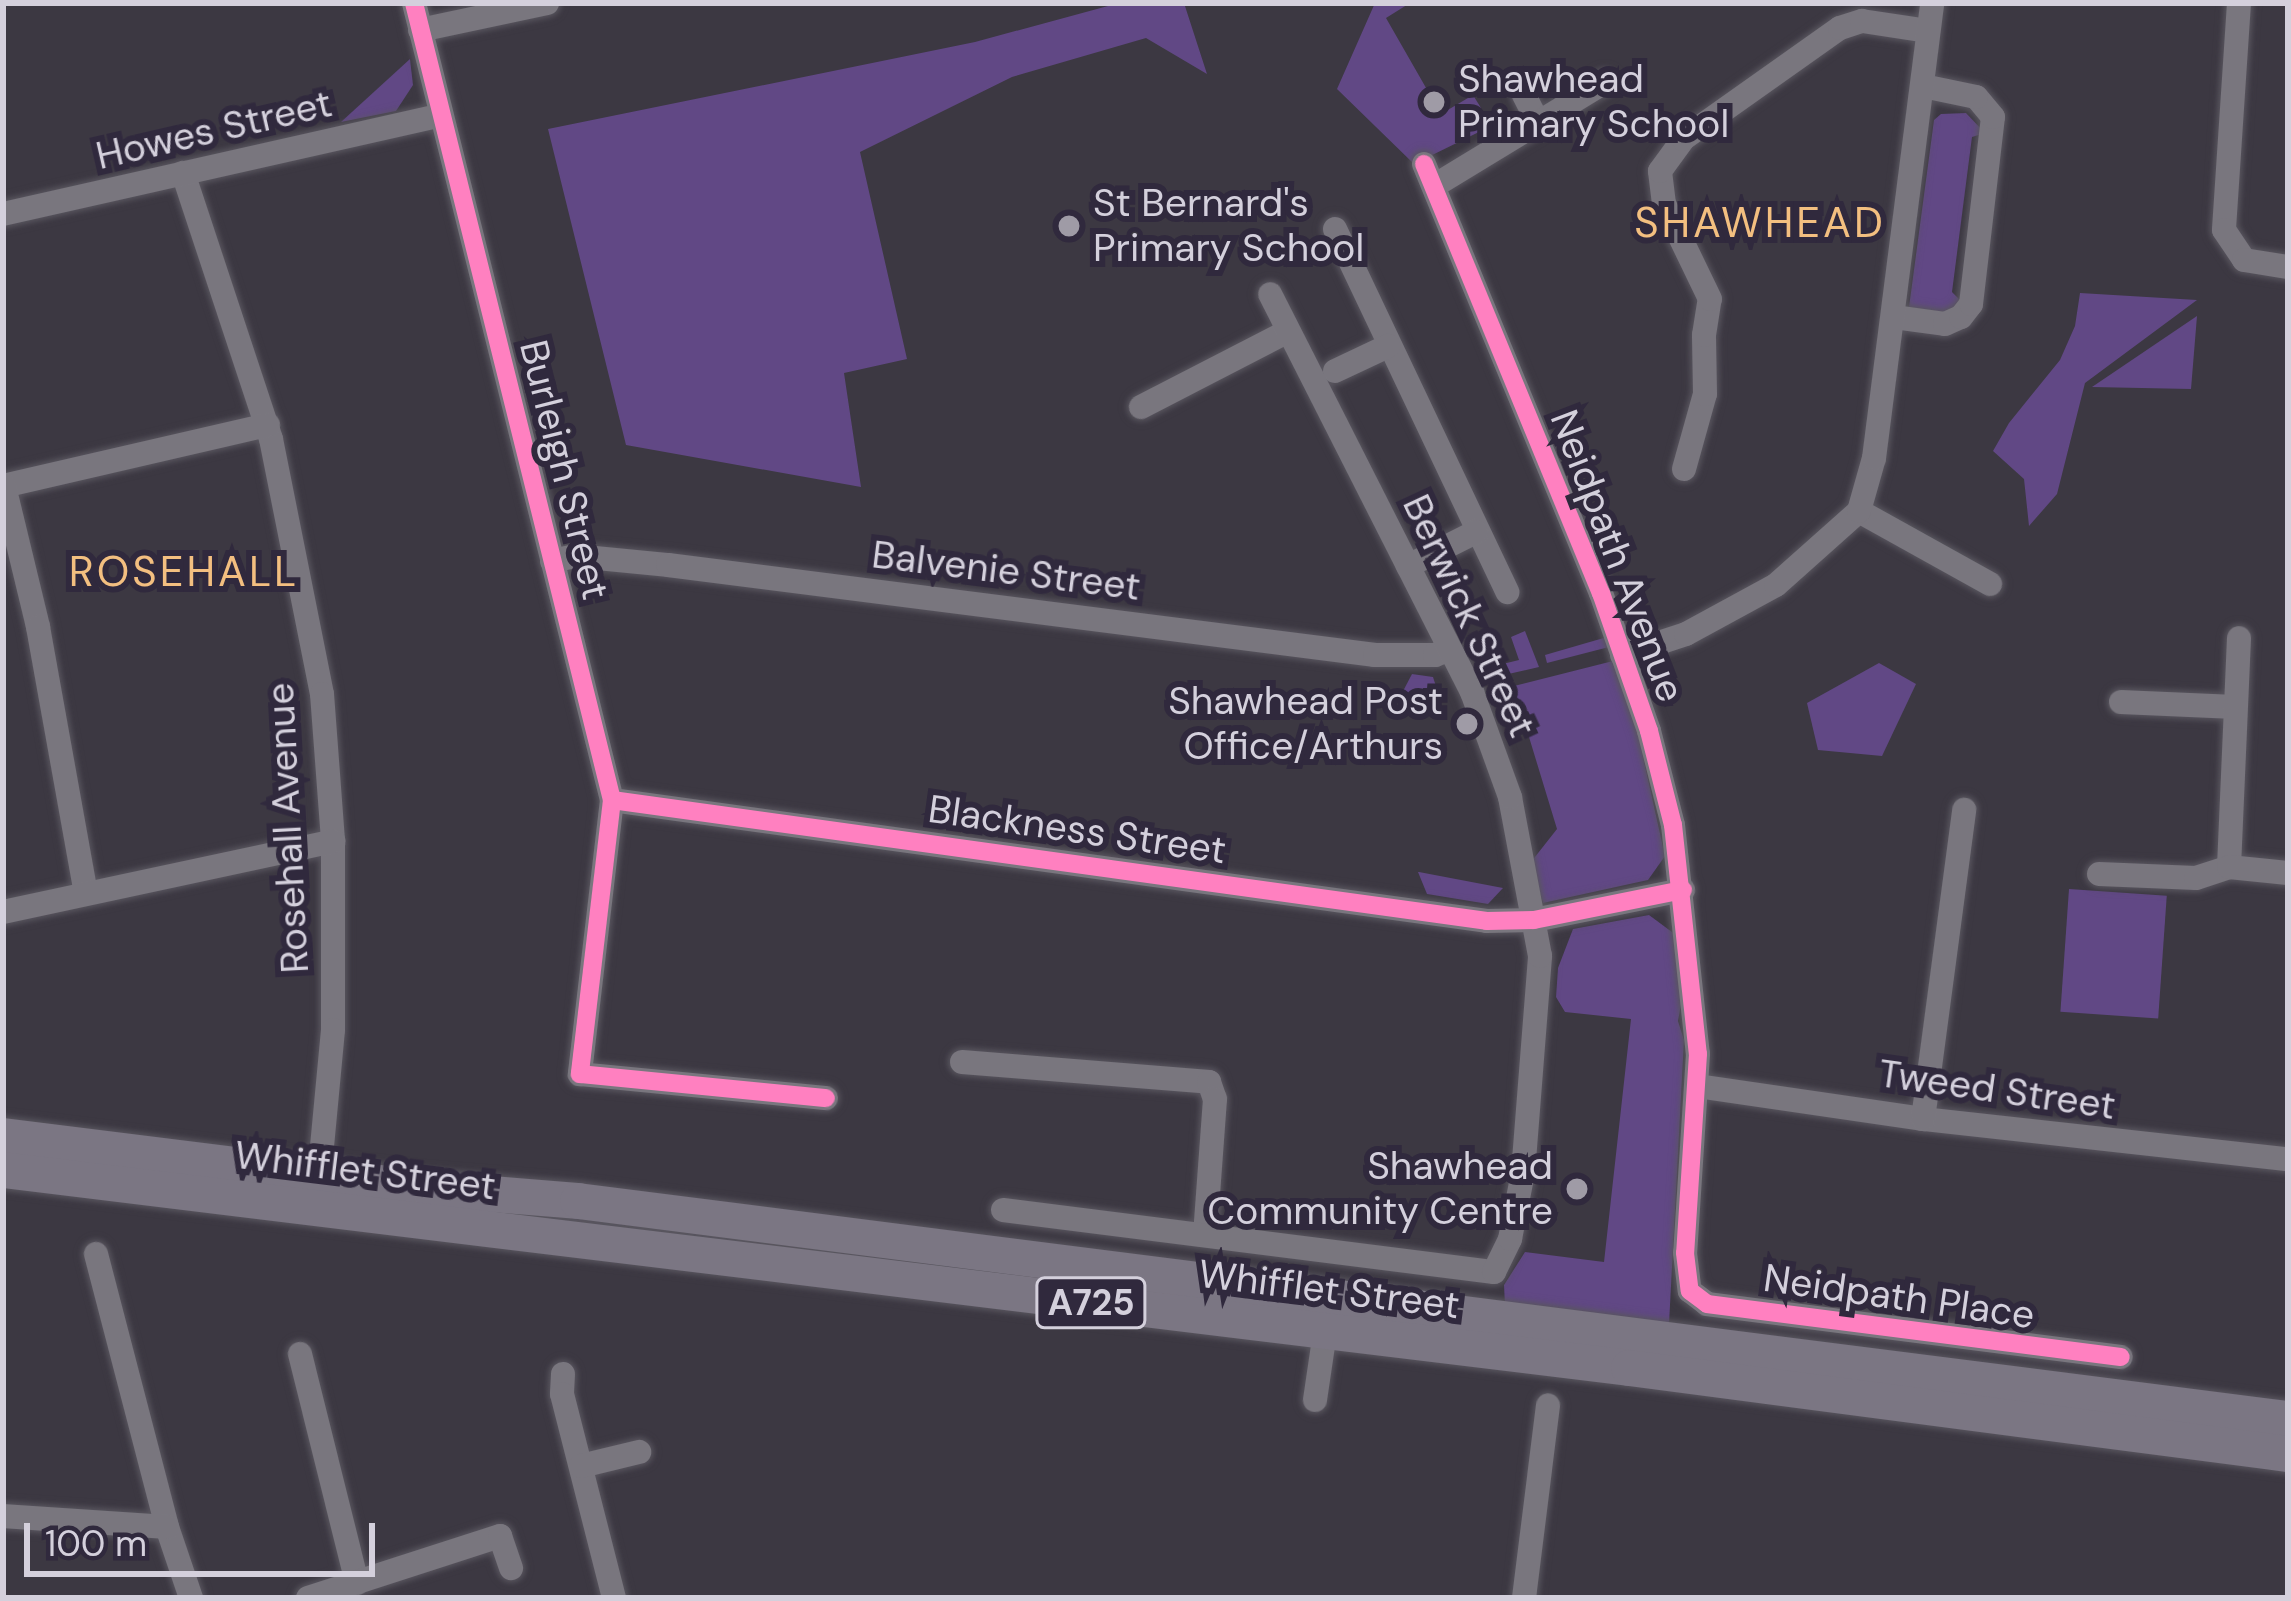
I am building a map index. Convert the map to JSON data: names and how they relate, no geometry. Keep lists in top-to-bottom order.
{
  "streets": {
    "main road": ["Whifflet Street", "A725"],
    "street": [
      "Howes Street",
      "Burleigh Street",
      "Neidpath Avenue",
      "Balvenie Street",
      "Berwick Street",
      "Rosehall Avenue",
      "Blackness Street",
      "Tweed Street",
      "Neidpath Place"
    ]
  },
  "crossings": [
    ["Howes Street", "Burleigh Street"],
    ["Howes Street", "Rosehall Avenue"],
    ["Burleigh Street", "Balvenie Street"],
    ["Burleigh Street", "Blackness Street"],
    ["Neidpath Avenue", "Blackness Street"],
    ["Neidpath Avenue", "Tweed Street"],
    ["Neidpath Avenue", "Neidpath Place"],
    ["Balvenie Street", "Berwick Street"],
    ["Berwick Street", "Blackness Street"],
    ["Rosehall Avenue", "Whifflet Street"]
  ],
  "districts": ["SHAWHEAD", "ROSEHALL"],
  "places": [
    "Shawhead Primary School",
    "St Bernard's Primary School",
    "Shawhead Post Office/Arthurs",
    "Shawhead Community Centre"
  ],
  "scale_bar": "100 m"
}
